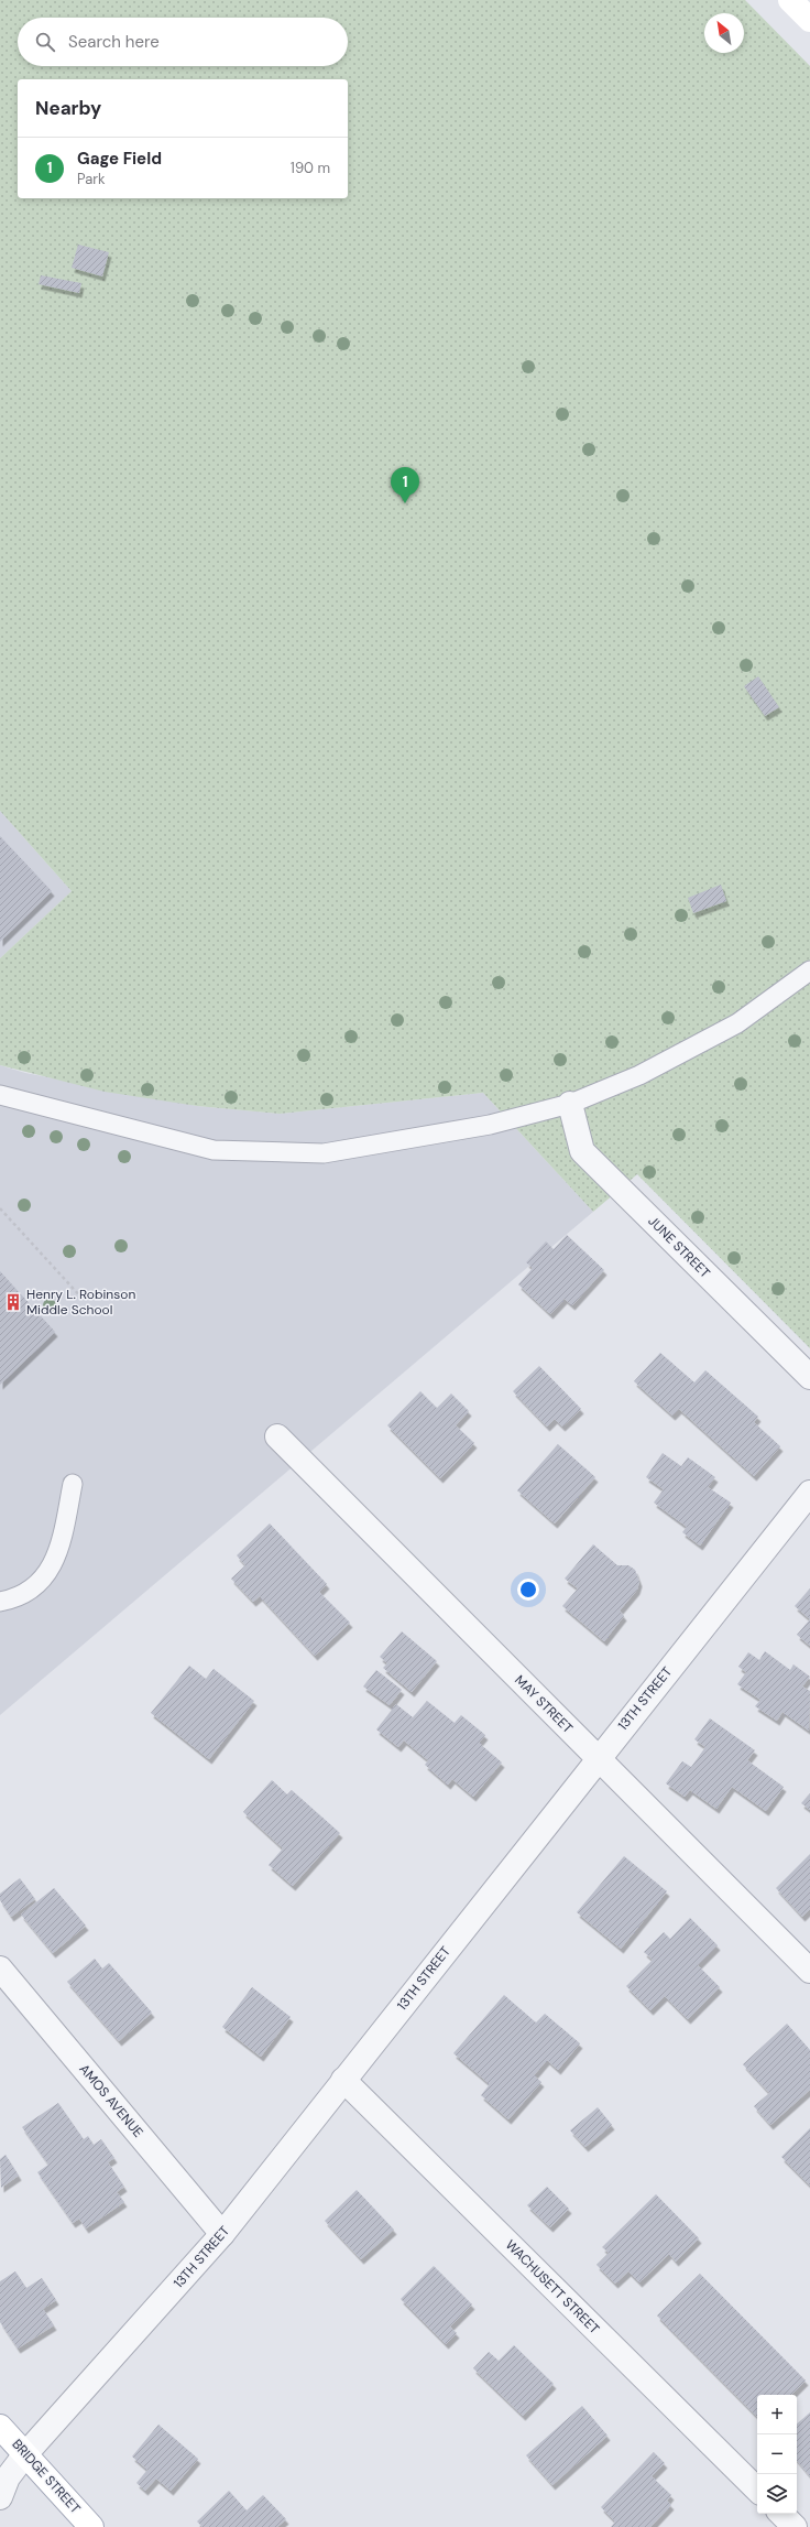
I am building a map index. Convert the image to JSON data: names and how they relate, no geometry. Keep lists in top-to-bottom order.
{
  "streets": {
    "main road": ["BRIDGE STREET"],
    "street": [
      "JUNE STREET",
      "13TH STREET",
      "MAY STREET",
      "AMOS AVENUE",
      "WACHUSETT STREET"
    ]
  },
  "crossings": [
    ["13TH STREET", "MAY STREET"],
    ["13TH STREET", "AMOS AVENUE"],
    ["13TH STREET", "WACHUSETT STREET"],
    ["13TH STREET", "BRIDGE STREET"]
  ],
  "places": {
    "building": ["Henry L. Robinson Middle School"]
  },
  "north": "top left",
  "page": {
    "search": "Search here",
    "heading": "Nearby",
    "list": [
      {
        "mark": "1",
        "name": "Gage Field",
        "note": "Park",
        "value": "190 m"
      }
    ],
    "pins": "1",
    "map_buttons": ["+", "−"]
  }
}
